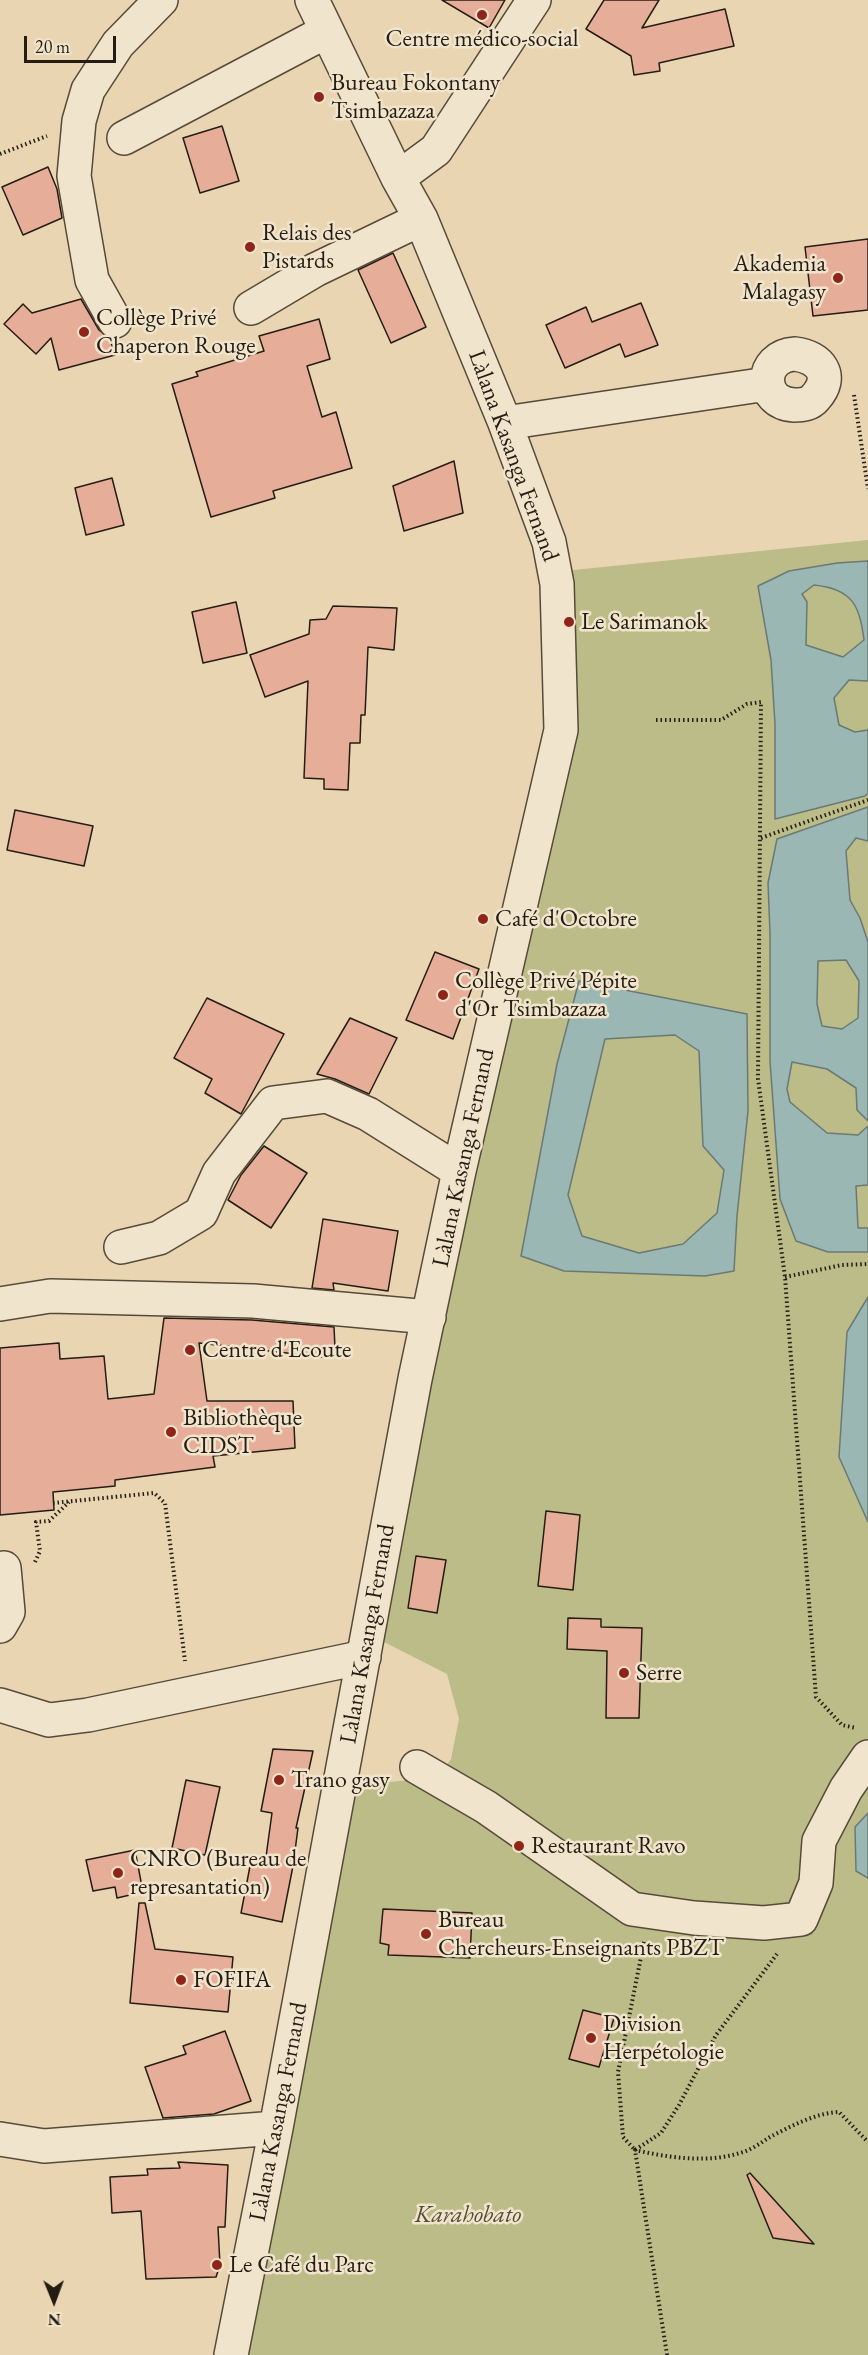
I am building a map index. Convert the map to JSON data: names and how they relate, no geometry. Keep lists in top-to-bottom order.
{
  "streets": {
    "street": ["Làlana Kasanga Fernand"]
  },
  "parks": ["Karahobato"],
  "places": [
    "Centre médico-social",
    "Bureau Fokontany Tsimbazaza",
    "Relais des Pistards",
    "Akademia Malagasy",
    "Collège Privé Chaperon Rouge",
    "Le Sarimanok",
    "Café d'Octobre",
    "Collège Privé Pépite d'Or Tsimbazaza",
    "Centre d'Ecoute",
    "Bibliothèque CIDST",
    "Serre",
    "Trano gasy",
    "Restaurant Ravo",
    "CNRO (Bureau de represantation)",
    "Bureau Chercheurs-Enseignants PBZT",
    "FOFIFA",
    "Division Herpétologie",
    "Le Café du Parc"
  ],
  "scale_bar": "20 m",
  "north": "bottom"
}
